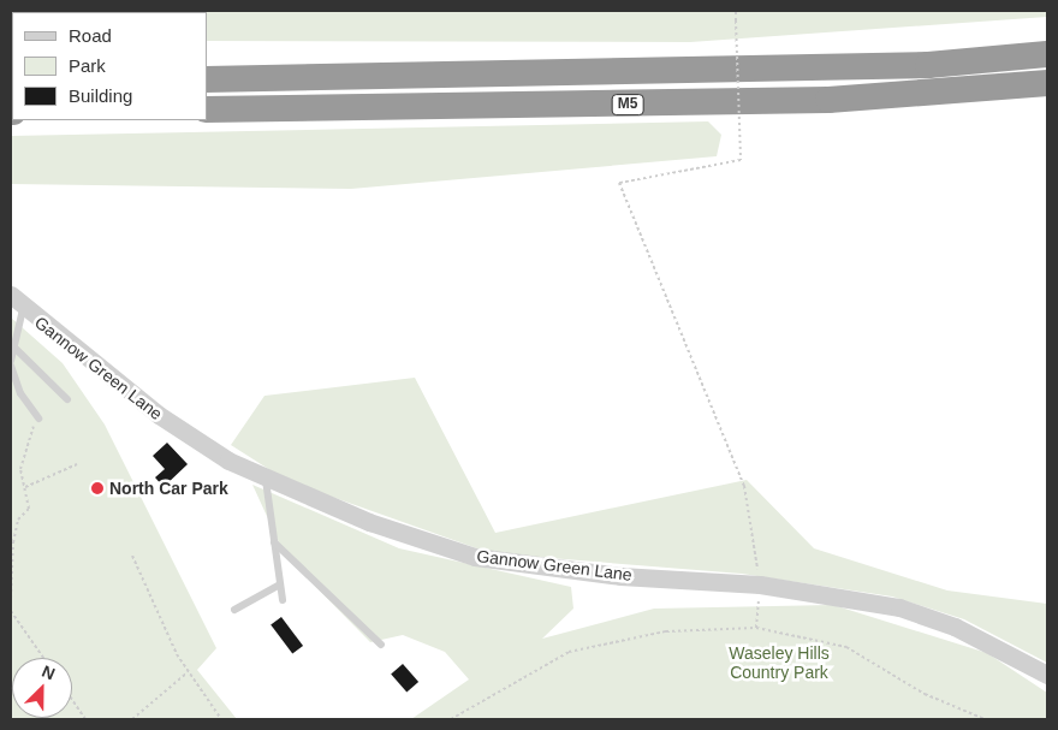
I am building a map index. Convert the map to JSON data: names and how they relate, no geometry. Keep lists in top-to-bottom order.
{
  "streets": {
    "highway": ["M5"],
    "street": ["Gannow Green Lane"]
  },
  "parks": ["Waseley Hills Country Park"],
  "places": ["North Car Park"],
  "legend": ["Road", "Park", "Building"],
  "north": "top right"
}
